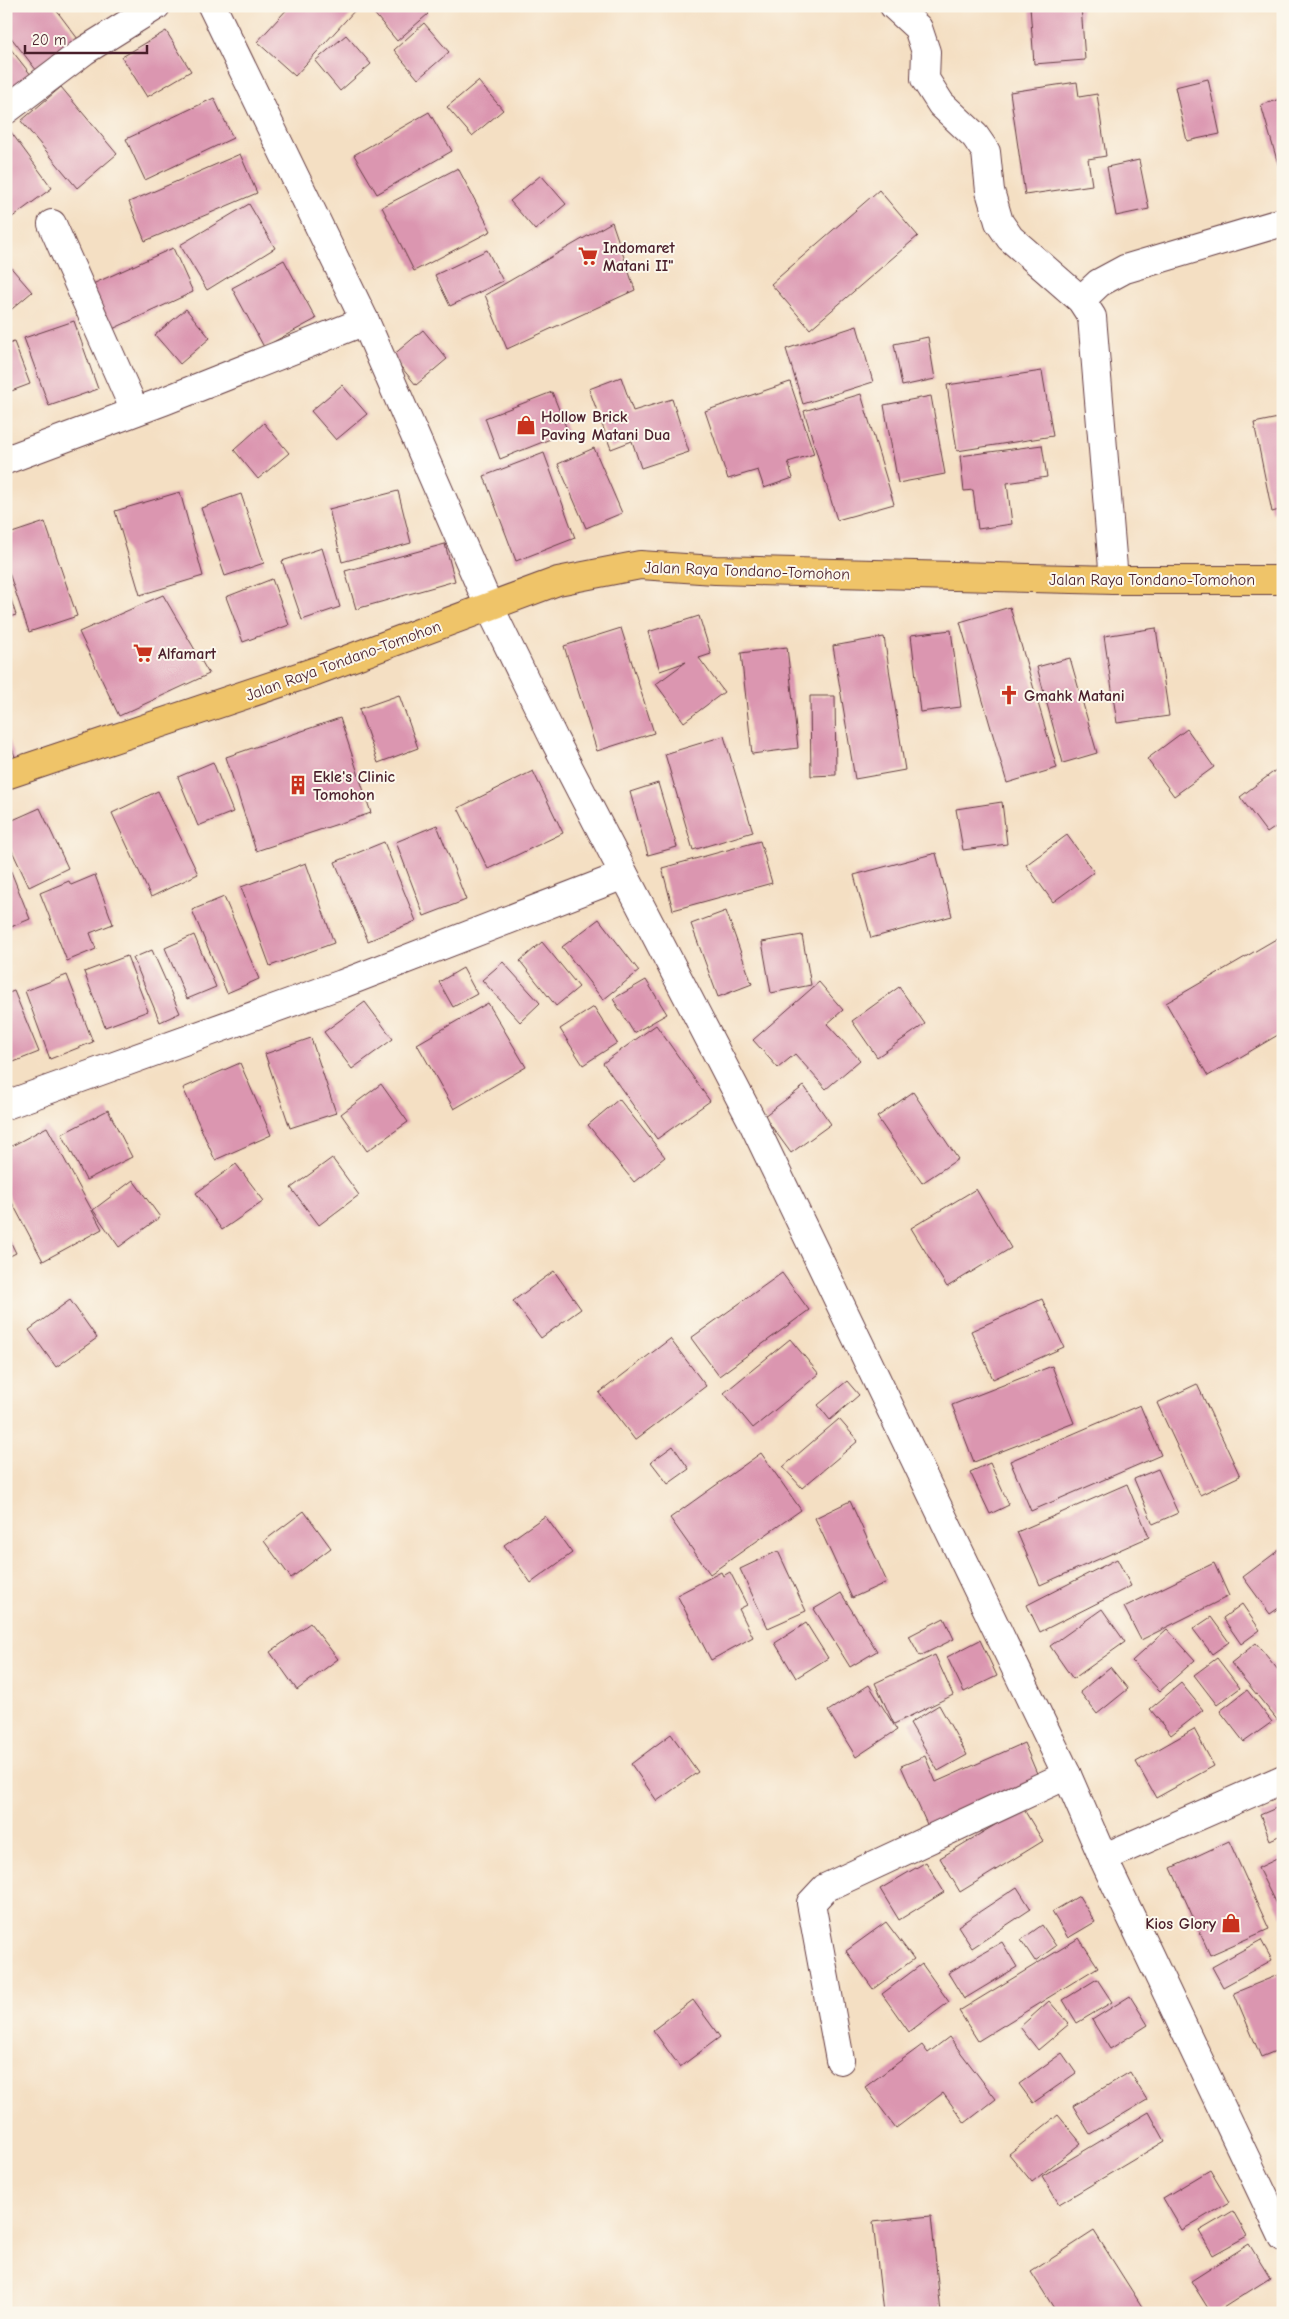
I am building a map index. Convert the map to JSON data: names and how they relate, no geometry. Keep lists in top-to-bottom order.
{
  "streets": {
    "highway": ["Jalan Raya Tondano-Tomohon"]
  },
  "places": {
    "supermarket": ["Indomaret Matani II\"", "Alfamart"],
    "shop": ["Hollow Brick Paving Matani Dua", "Kios Glory"],
    "church": ["Gmahk Matani"],
    "building": ["Ekle's Clinic Tomohon"]
  },
  "scale_bar": "20 m"
}
